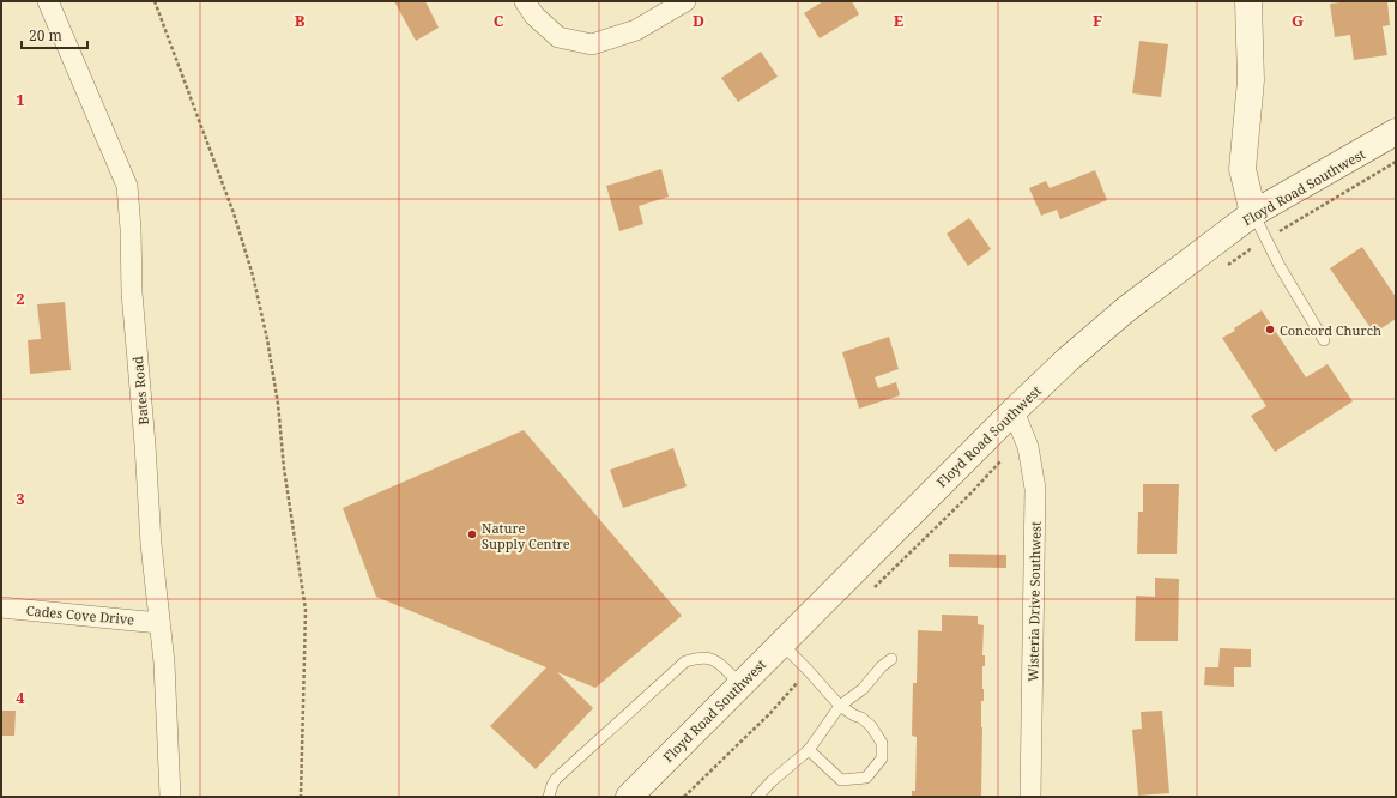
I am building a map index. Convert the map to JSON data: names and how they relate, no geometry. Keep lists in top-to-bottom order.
{
  "streets": {
    "main road": ["Floyd Road Southwest"],
    "street": ["Bates Road", "Wisteria Drive Southwest", "Cades Cove Drive"]
  },
  "crossings": [
    ["Floyd Road Southwest", "Wisteria Drive Southwest"],
    ["Bates Road", "Cades Cove Drive"]
  ],
  "places": ["Concord Church", "Nature Supply Centre"],
  "scale_bar": "20 m",
  "grid": {
    "columns": [
      "B",
      "C",
      "D",
      "E",
      "F",
      "G"
    ],
    "rows": [
      "1",
      "2",
      "3",
      "4"
    ]
  }
}
